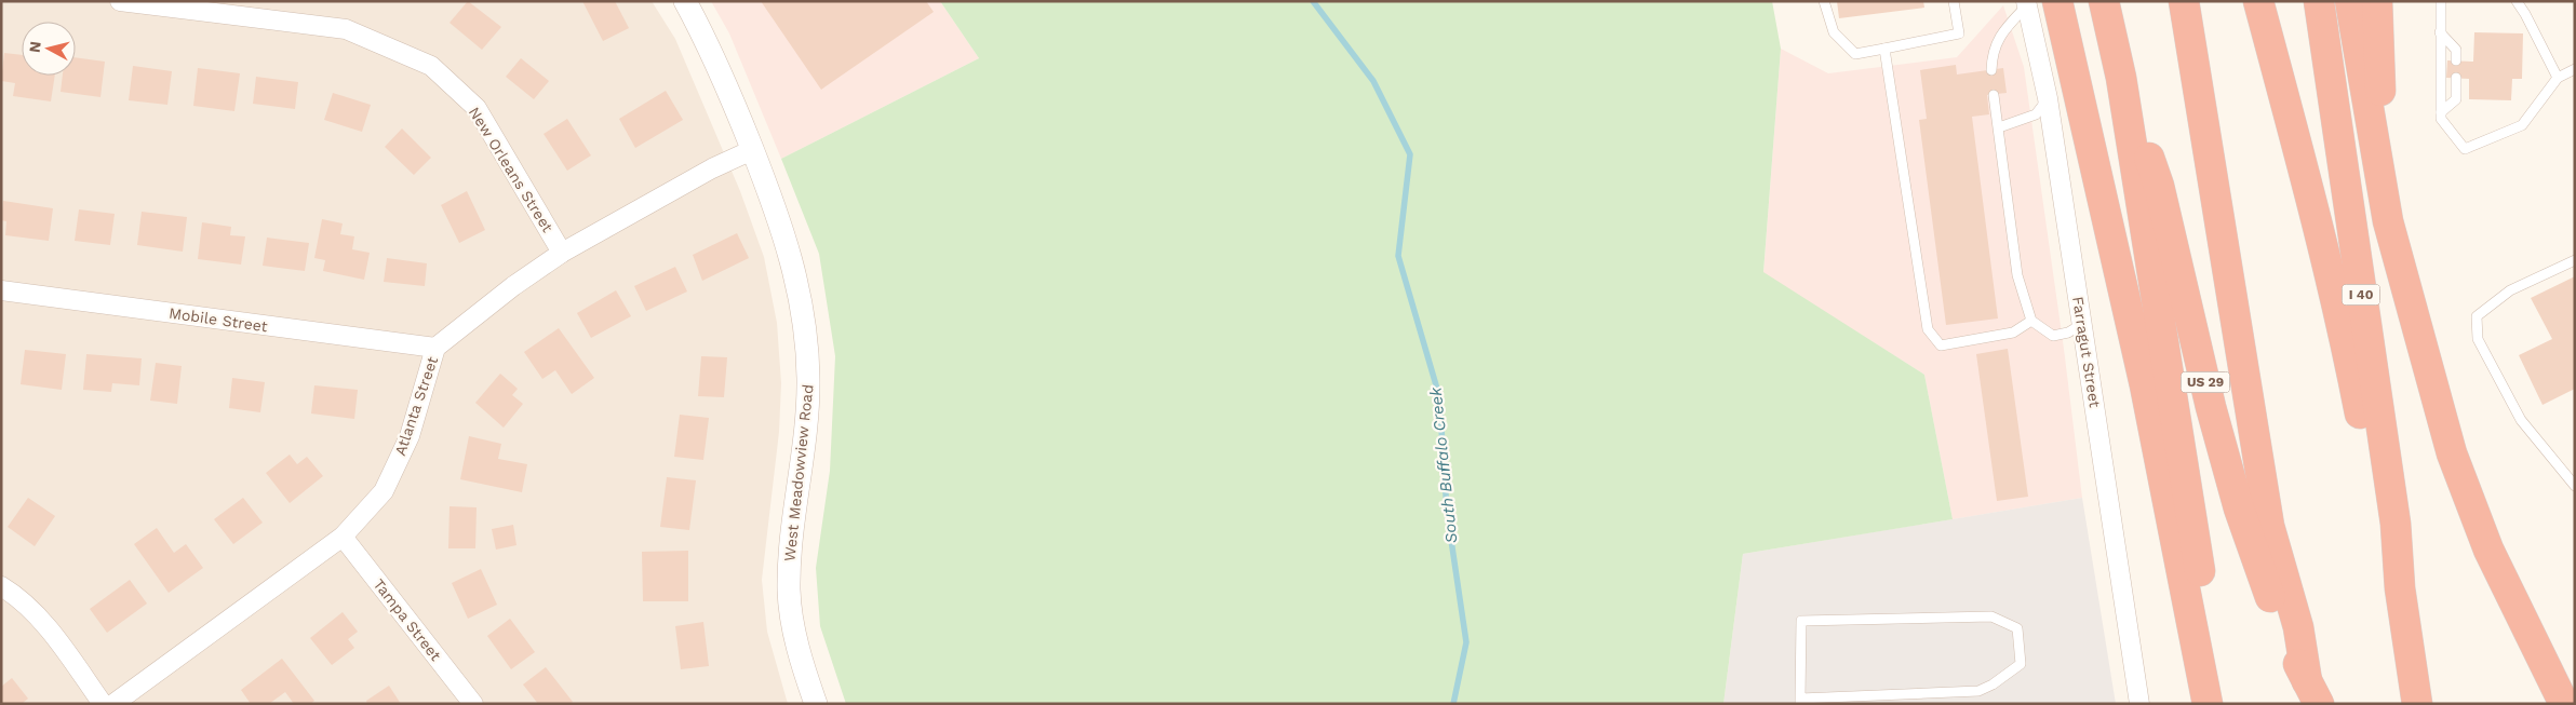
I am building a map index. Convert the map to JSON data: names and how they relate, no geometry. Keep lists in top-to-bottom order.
{
  "streets": {
    "highway": ["I 40", "US 29"],
    "street": [
      "New Orleans Street",
      "Mobile Street",
      "Farragut Street",
      "Atlanta Street",
      "West Meadowview Road",
      "Tampa Street"
    ]
  },
  "crossings": [
    ["New Orleans Street", "Atlanta Street"],
    ["Mobile Street", "Atlanta Street"],
    ["Atlanta Street", "West Meadowview Road"],
    ["Atlanta Street", "Tampa Street"]
  ],
  "water": ["South Buffalo Creek"],
  "north": "left"
}
